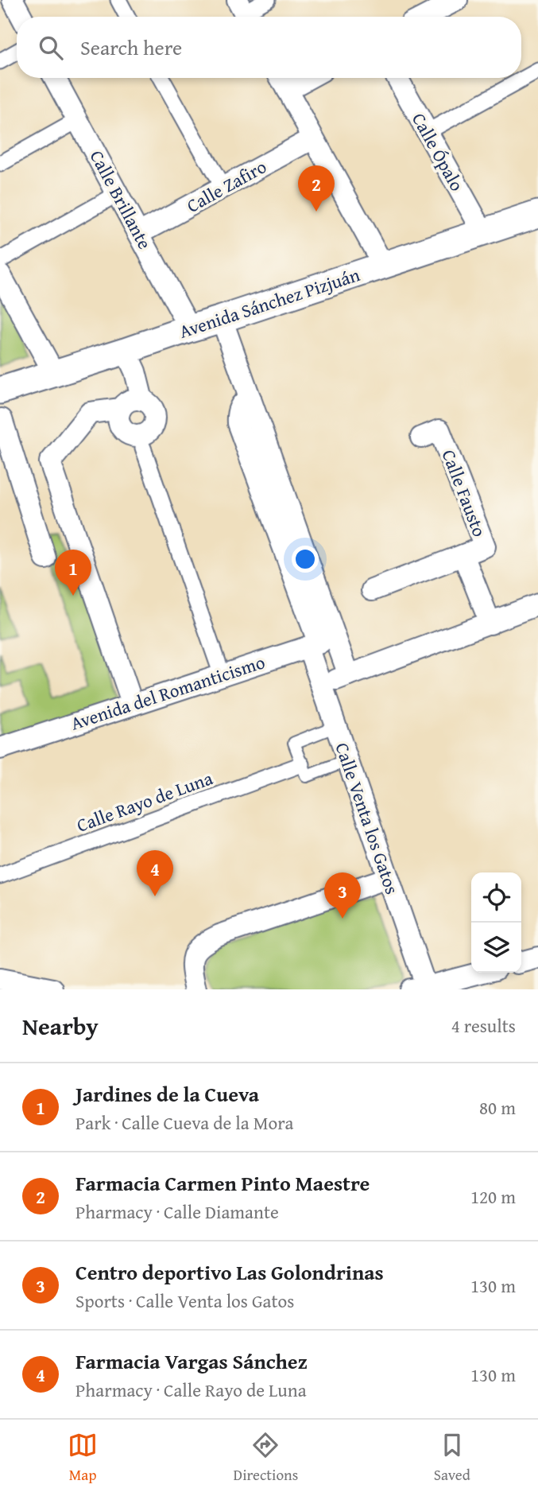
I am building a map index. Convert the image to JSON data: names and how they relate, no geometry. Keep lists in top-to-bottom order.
{
  "streets": {
    "street": [
      "Calle Ópalo",
      "Calle Zafiro",
      "Calle Brillante",
      "Avenida Sánchez Pizjuán",
      "Calle Fausto",
      "Avenida del Romanticismo",
      "Calle Rayo de Luna",
      "Calle Venta los Gatos"
    ]
  },
  "crossings": [
    ["Calle Ópalo", "Avenida Sánchez Pizjuán"],
    ["Calle Zafiro", "Calle Brillante"],
    ["Calle Brillante", "Avenida Sánchez Pizjuán"],
    ["Avenida Sánchez Pizjuán", "Calle Venta los Gatos"],
    ["Avenida del Romanticismo", "Calle Venta los Gatos"]
  ],
  "page": {
    "search": "Search here",
    "pins": [
      "2",
      "1",
      "4",
      "3"
    ],
    "heading": ["Nearby", "4 results"],
    "list": [
      {
        "mark": "1",
        "name": "Jardines de la Cueva",
        "note": "Park · Calle Cueva de la Mora",
        "value": "80 m"
      },
      {
        "mark": "2",
        "name": "Farmacia Carmen Pinto Maestre",
        "note": "Pharmacy · Calle Diamante",
        "value": "120 m"
      },
      {
        "mark": "3",
        "name": "Centro deportivo Las Golondrinas",
        "note": "Sports · Calle Venta los Gatos",
        "value": "130 m"
      },
      {
        "mark": "4",
        "name": "Farmacia Vargas Sánchez",
        "note": "Pharmacy · Calle Rayo de Luna",
        "value": "130 m"
      }
    ],
    "nav": ["Map", "Directions", "Saved"]
  }
}
